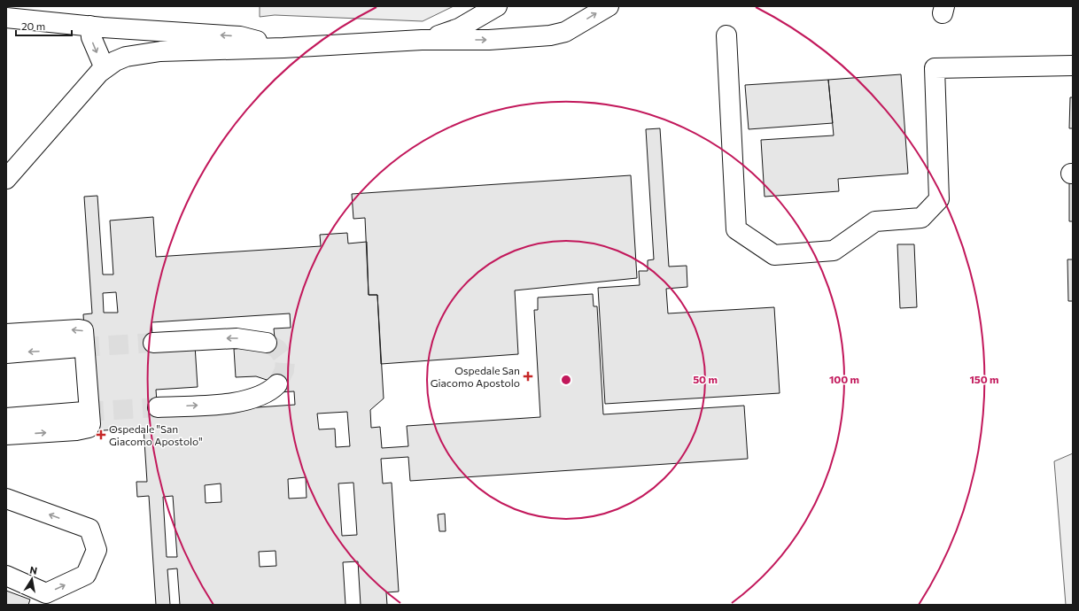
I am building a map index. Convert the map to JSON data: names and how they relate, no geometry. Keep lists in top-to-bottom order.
{
  "places": {
    "health": ["Ospedale San Giacomo Apostolo", "Ospedale \"San Giacomo Apostolo\""]
  },
  "scale_bar": "20 m",
  "north": "top",
  "rings": ["50 m", "100 m", "150 m"]
}
